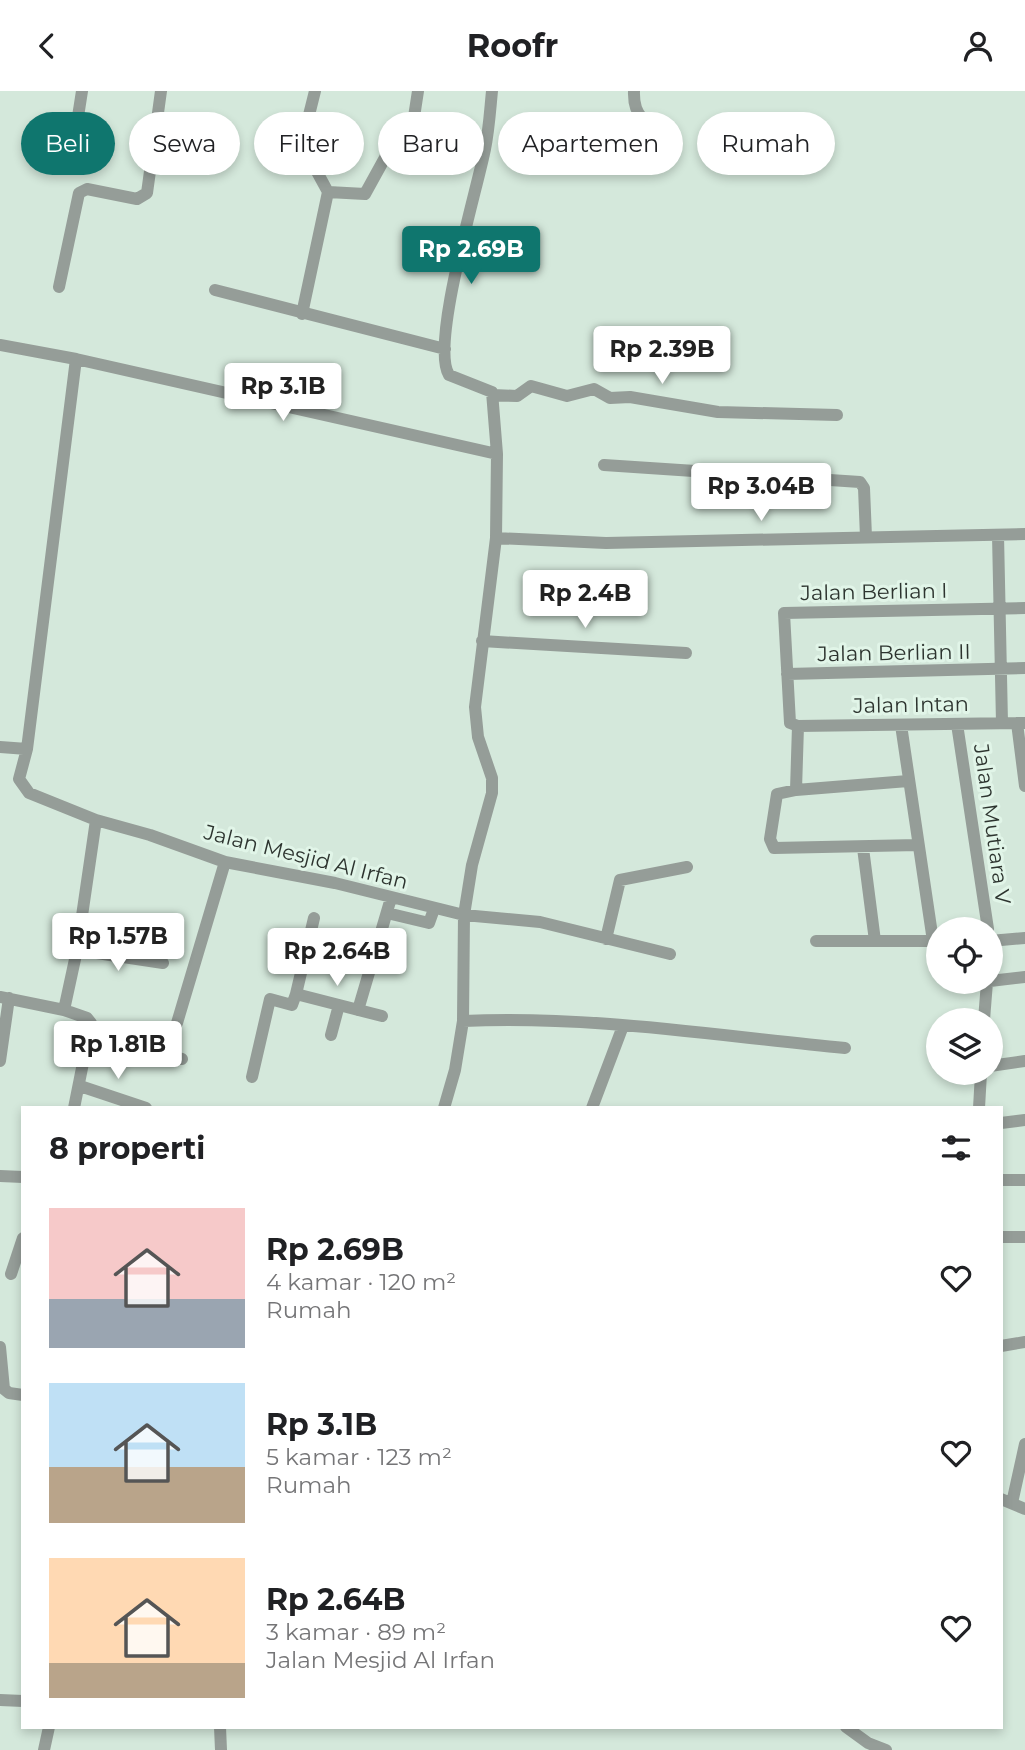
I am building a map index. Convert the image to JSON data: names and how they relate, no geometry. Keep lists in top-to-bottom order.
{
  "streets": {
    "street": [
      "Jalan Berlian I",
      "Jalan Berlian II",
      "Jalan Intan",
      "Jalan Mutiara V",
      "Jalan Mesjid Al Irfan"
    ]
  },
  "crossings": [
    ["Jalan Berlian I", "Jalan Berlian II"],
    ["Jalan Berlian I", "Jalan Intan"],
    ["Jalan Intan", "Jalan Mutiara V"]
  ],
  "page": {
    "header": "Roofr",
    "chip": [
      "Beli",
      "Sewa",
      "Filter",
      "Baru",
      "Apartemen",
      "Rumah"
    ],
    "price": [
      "Rp 2.69B",
      "Rp 2.39B",
      "Rp 3.1B",
      "Rp 3.04B",
      "Rp 2.4B",
      "Rp 1.57B",
      "Rp 2.64B",
      "Rp 1.81B"
    ],
    "heading": "8 properti",
    "list": [
      {
        "name": "Rp 2.69B",
        "note": "4 kamar · 120 m² · Rumah"
      },
      {
        "name": "Rp 3.1B",
        "note": "5 kamar · 123 m² · Rumah"
      },
      {
        "name": "Rp 2.64B",
        "note": "3 kamar · 89 m² · Jalan Mesjid Al Irfan"
      }
    ]
  }
}
